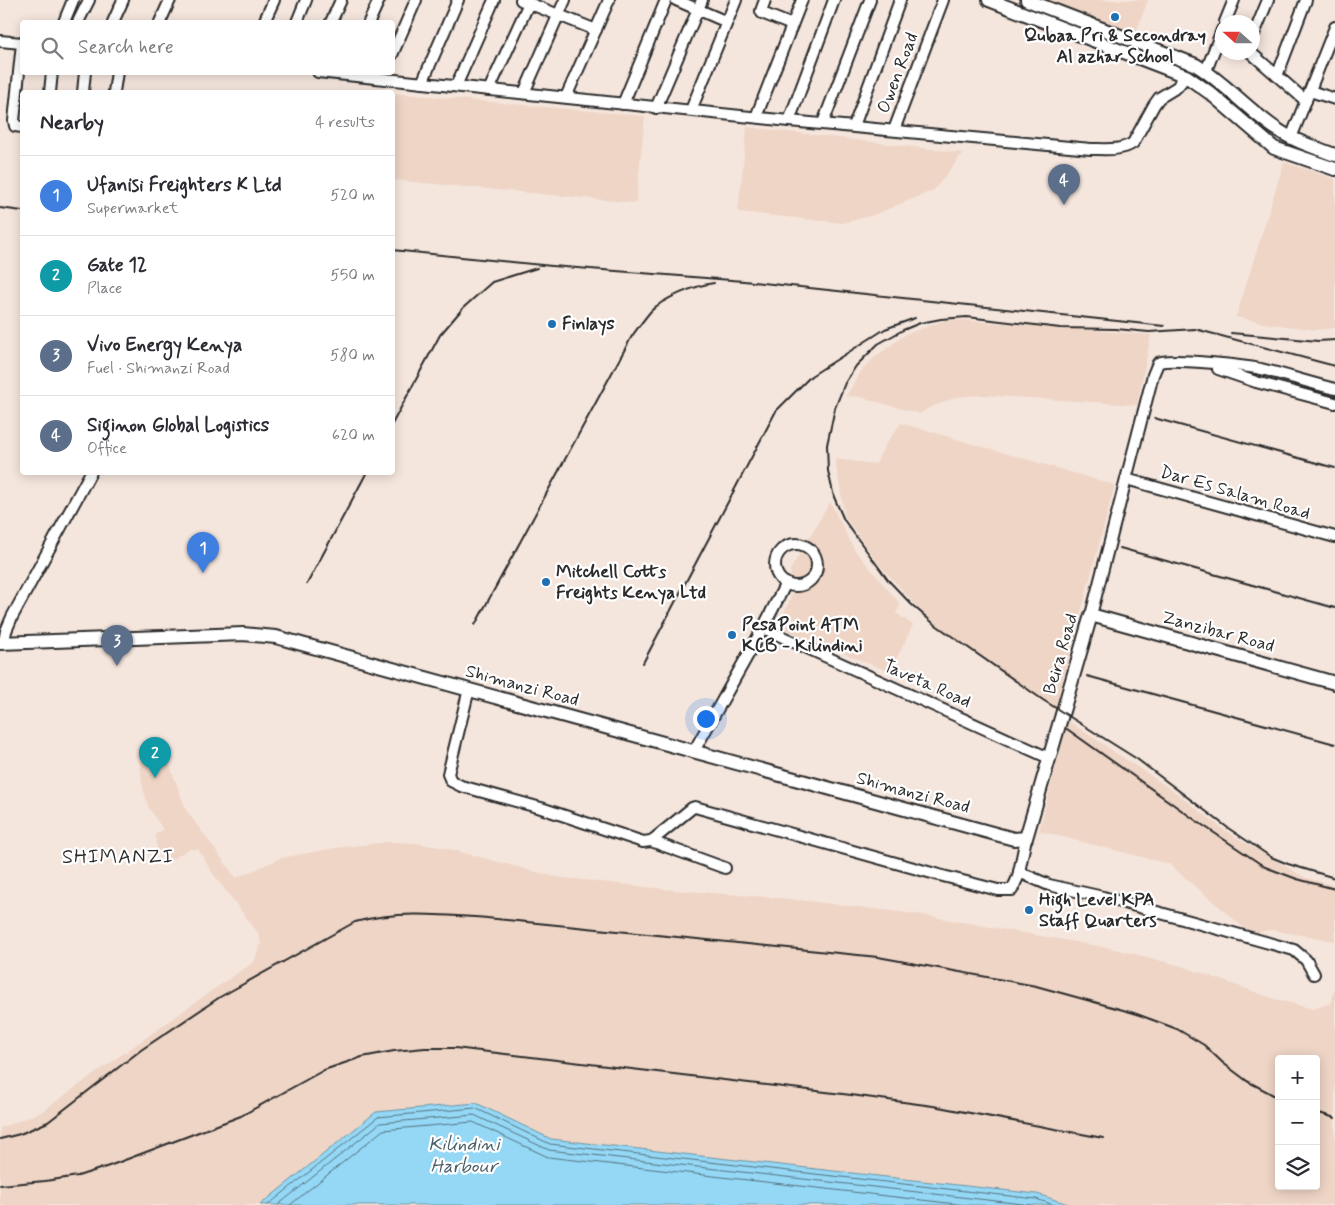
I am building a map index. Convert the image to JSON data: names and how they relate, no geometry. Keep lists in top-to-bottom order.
{
  "streets": {
    "main road": ["Zanzibar Road", "Beira Road", "Shimanzi Road"],
    "street": ["Owen Road", "Dar Es Salam Road", "Taveta Road"]
  },
  "crossings": [
    ["Dar Es Salam Road", "Beira Road"],
    ["Zanzibar Road", "Beira Road"],
    ["Beira Road", "Taveta Road"],
    ["Beira Road", "Shimanzi Road"]
  ],
  "districts": ["SHIMANZI"],
  "water": ["Kilindini Harbour"],
  "places": [
    "Qubaa Pri & Secondray Al azhar School",
    "Finlays",
    "Mitchell Cotts Freights Kenya Ltd",
    "PesaPoint ATM KCB - Kilindini",
    "High Level KPA Staff Quarters"
  ],
  "north": "left",
  "page": {
    "search": "Search here",
    "heading": ["Nearby", "4 results"],
    "list": [
      {
        "mark": "1",
        "name": "Ufanisi Freighters K Ltd",
        "note": "Supermarket",
        "value": "520 m"
      },
      {
        "mark": "2",
        "name": "Gate 12",
        "note": "Place",
        "value": "550 m"
      },
      {
        "mark": "3",
        "name": "Vivo Energy Kenya",
        "note": "Fuel · Shimanzi Road",
        "value": "580 m"
      },
      {
        "mark": "4",
        "name": "Siginon Global Logistics",
        "note": "Office",
        "value": "620 m"
      }
    ],
    "pins": [
      "4",
      "1",
      "3",
      "2"
    ],
    "map_buttons": ["+", "−"]
  }
}
